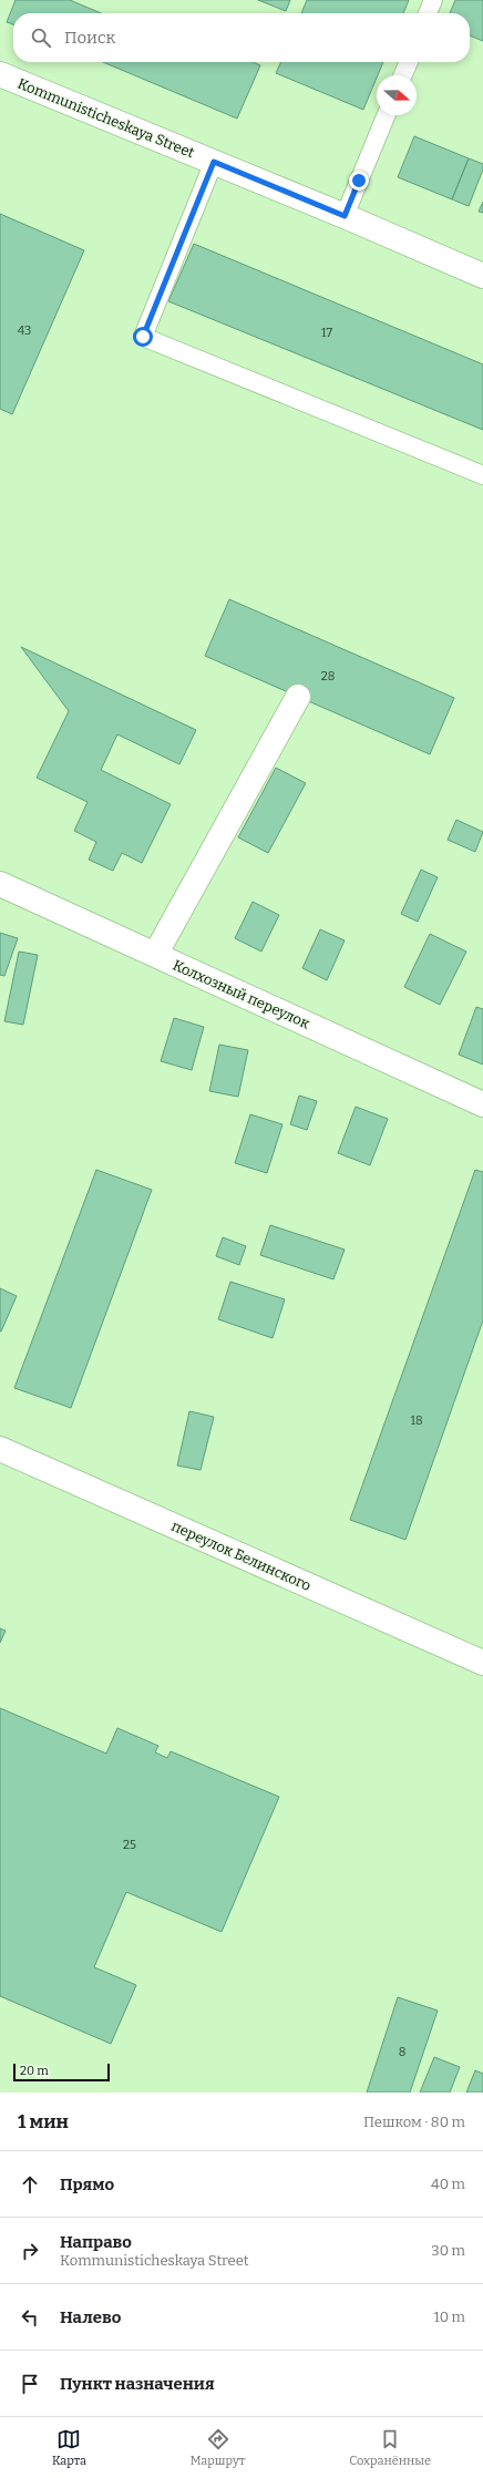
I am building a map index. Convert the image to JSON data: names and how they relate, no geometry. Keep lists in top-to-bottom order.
{
  "streets": {
    "street": ["Kommunisticheskaya Street", "Колхозный переулок", "переулок Белинского"]
  },
  "house_numbers": [
    "43",
    "17",
    "28",
    "18",
    "25",
    "8"
  ],
  "scale_bar": "20 m",
  "north": "right",
  "page": {
    "search": "Поиск",
    "scale": "20 m",
    "heading": ["1 мин", "Пешком · 80 m"],
    "list": [
      ["Прямо", "40 m"],
      ["Направо", "Kommunisticheskaya Street", "30 m"],
      ["Налево", "10 m"],
      "Пункт назначения"
    ],
    "nav": ["Карта", "Маршрут", "Сохранённые"]
  }
}
